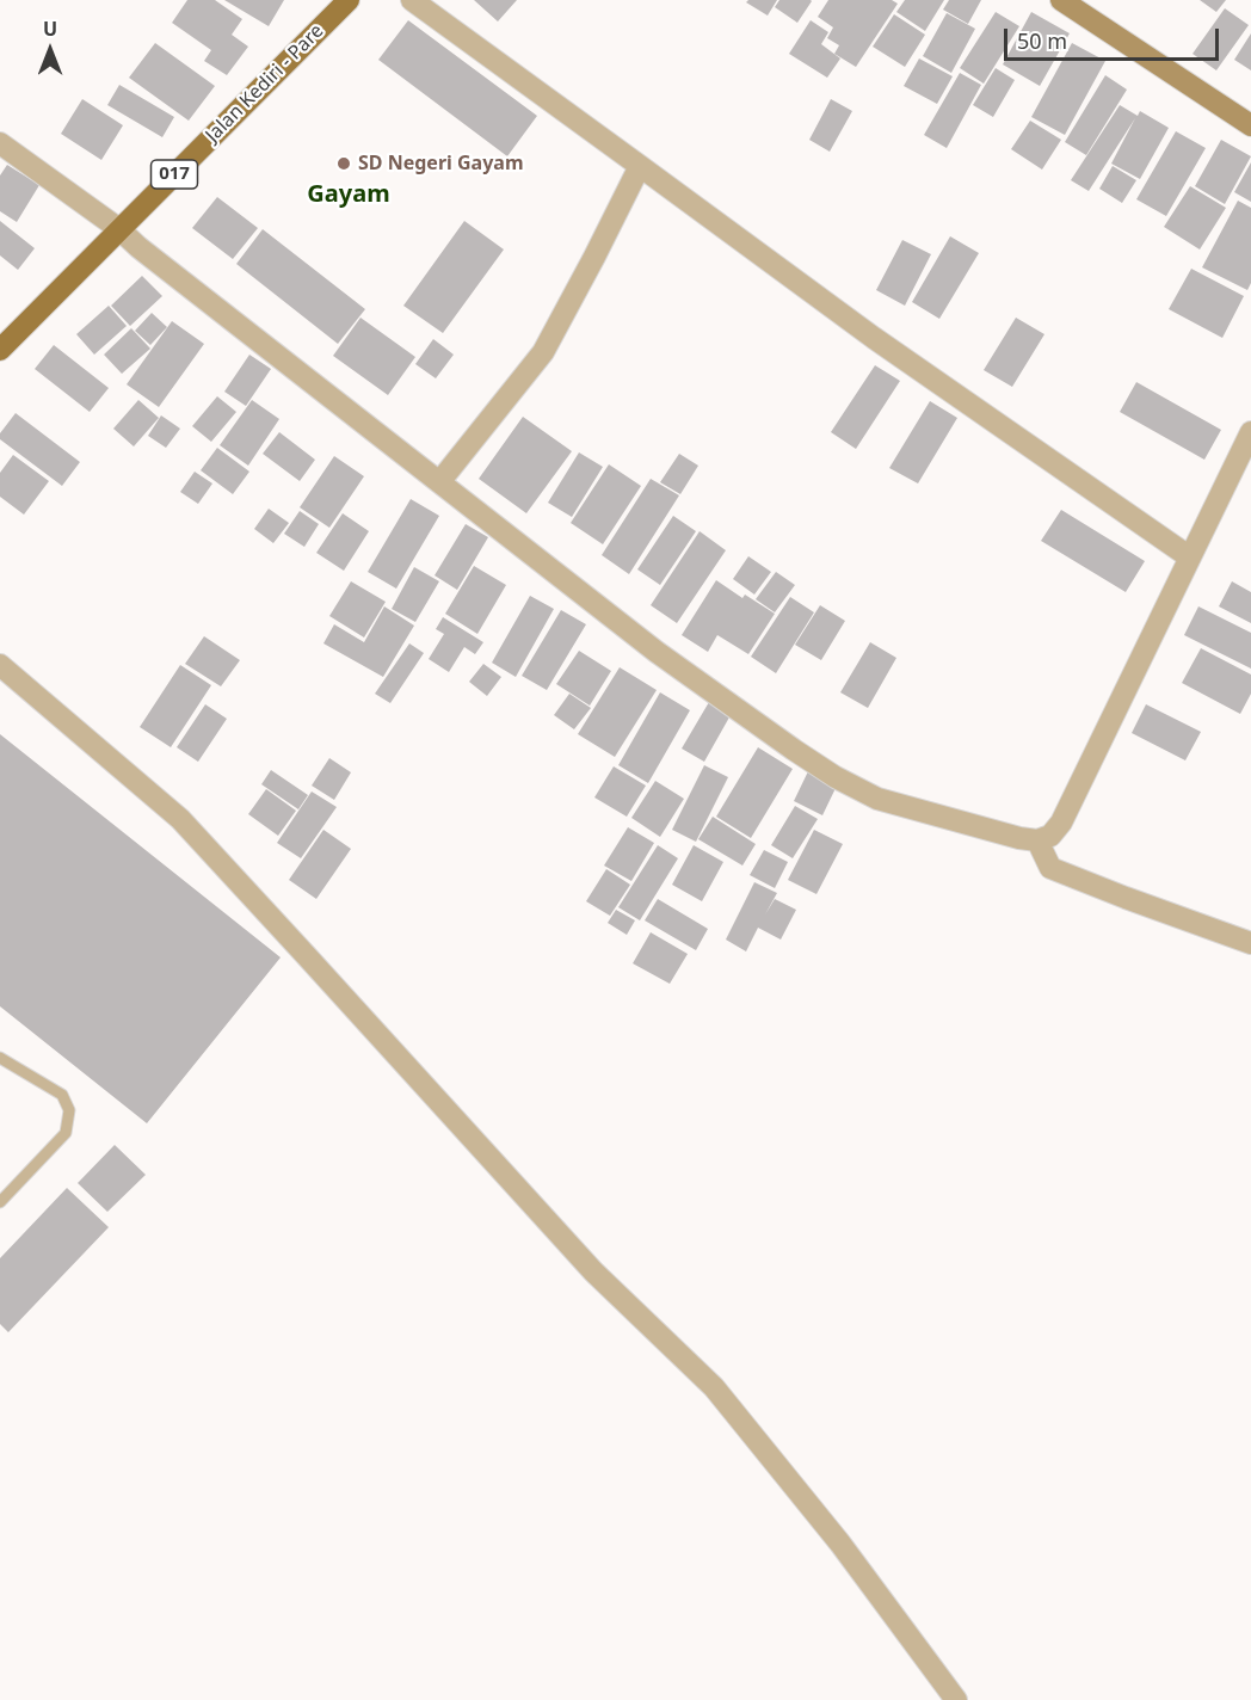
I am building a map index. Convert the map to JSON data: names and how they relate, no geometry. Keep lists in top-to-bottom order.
{
  "streets": {
    "main road": ["Jalan Kediri - Pare", "017"]
  },
  "districts": ["Gayam"],
  "places": ["SD Negeri Gayam"],
  "scale_bar": "50 m",
  "north": "top"
}
